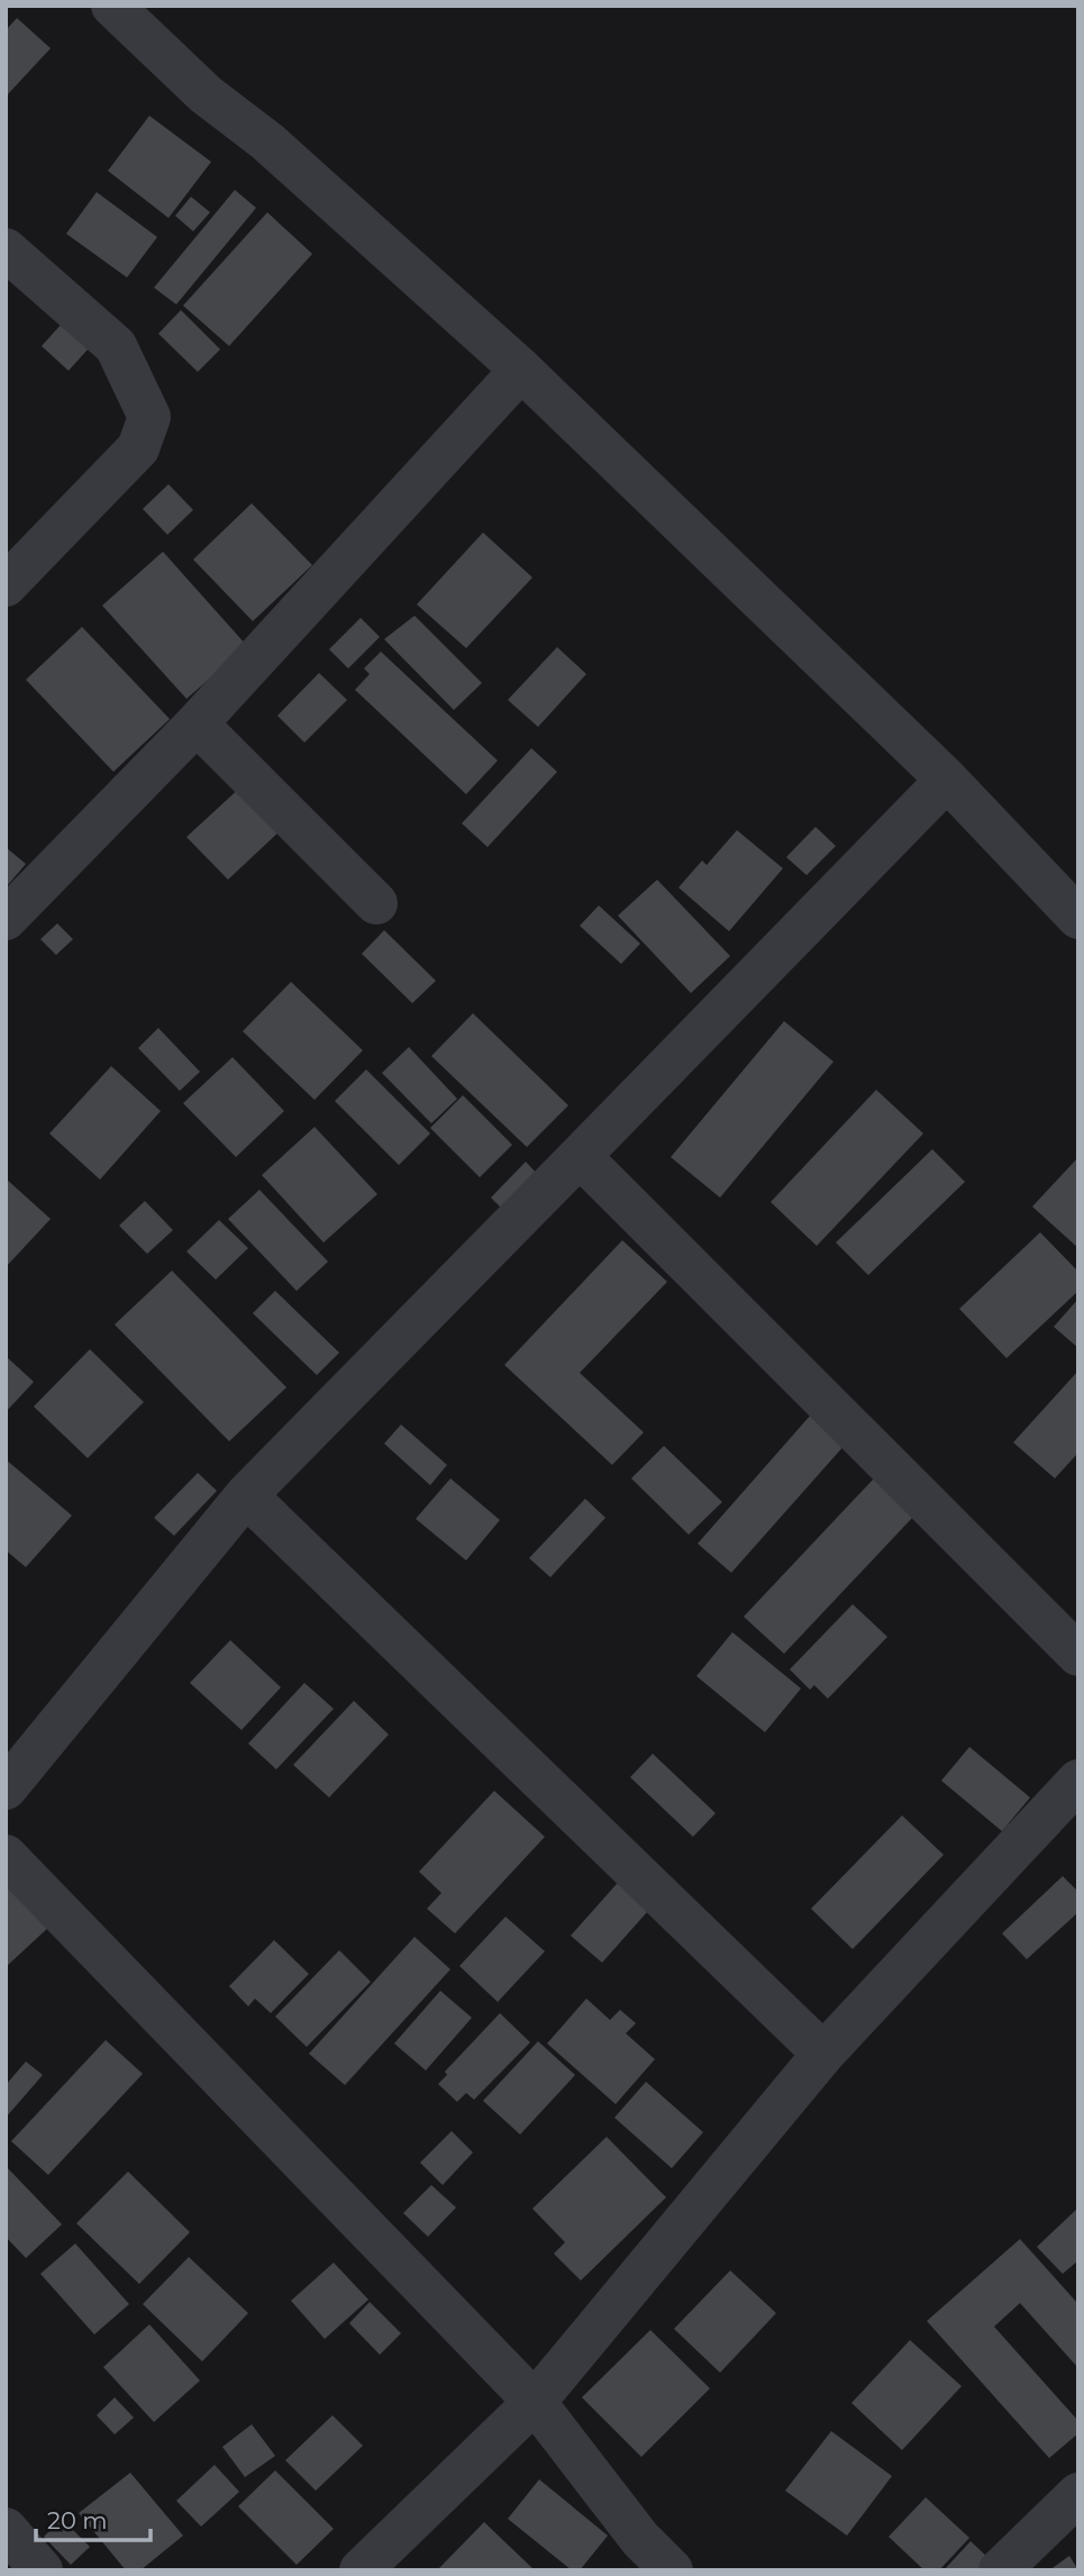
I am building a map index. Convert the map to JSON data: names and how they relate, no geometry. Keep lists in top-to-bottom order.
{
  "scale_bar": "20 m"
}
